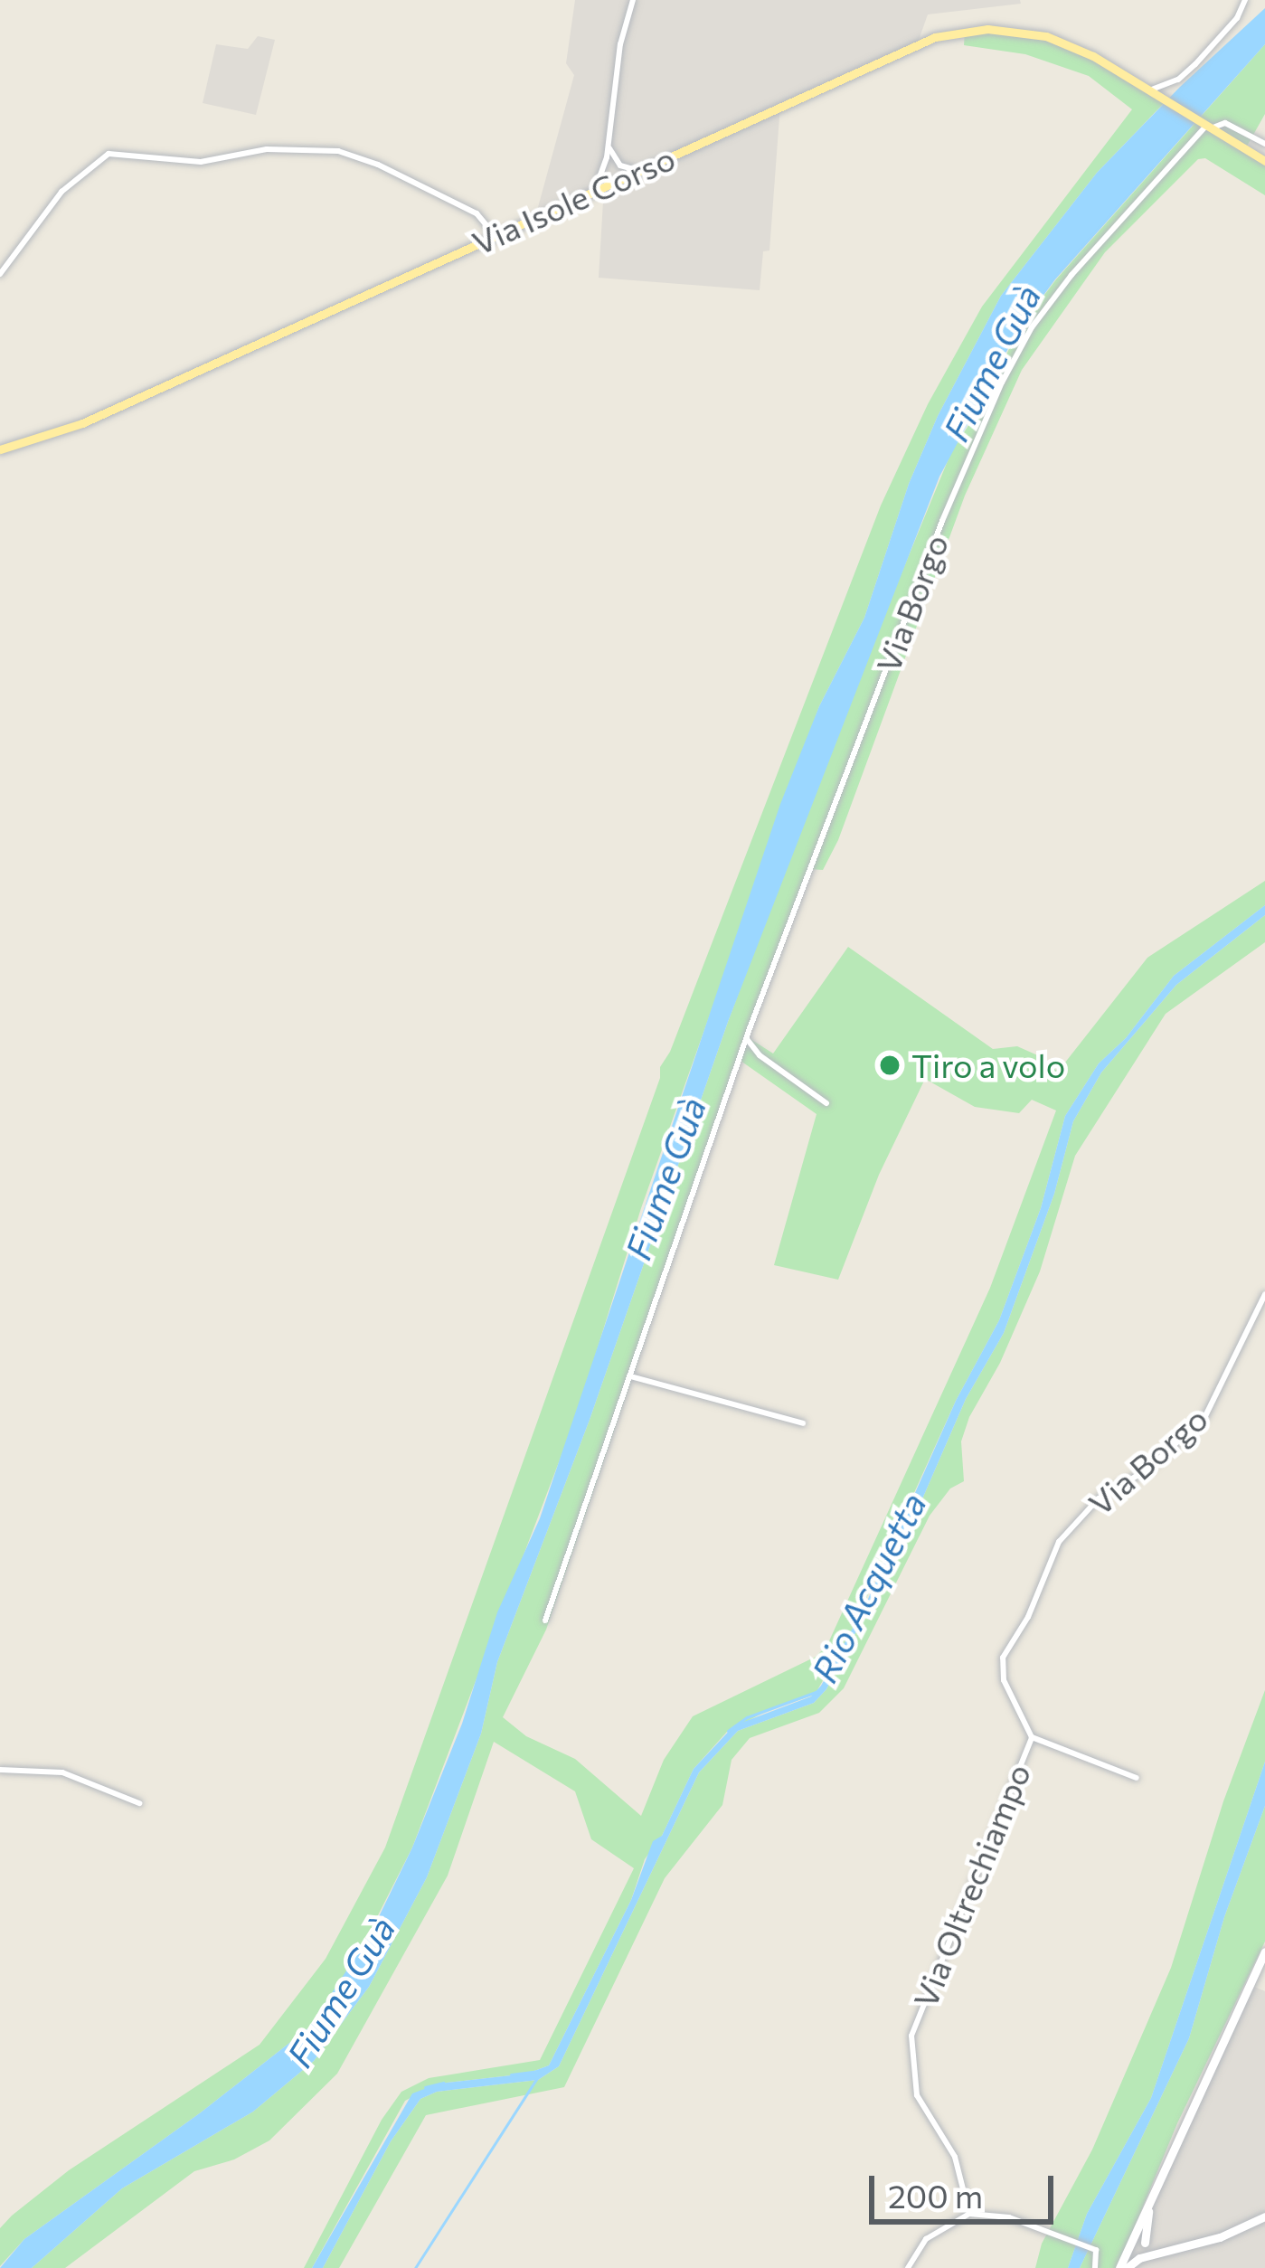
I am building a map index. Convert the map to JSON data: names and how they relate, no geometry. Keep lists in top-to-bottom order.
{
  "streets": {
    "main road": ["Via Isole Corso"],
    "street": ["Via Borgo", "Via Oltrechiampo"]
  },
  "crossings": [
    ["Via Isole Corso", "Via Borgo"],
    ["Via Borgo", "Via Oltrechiampo"]
  ],
  "water": ["Fiume Guà", "Rio Acquetta"],
  "places": ["Tiro a volo"],
  "scale_bar": "200 m"
}
